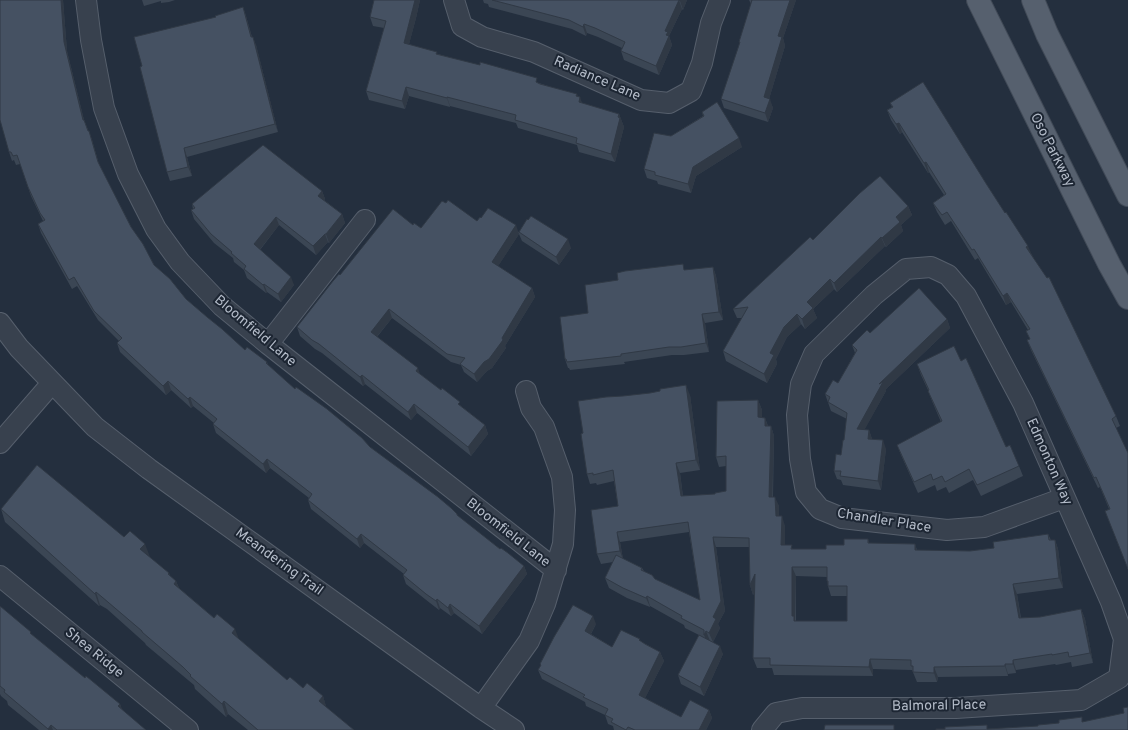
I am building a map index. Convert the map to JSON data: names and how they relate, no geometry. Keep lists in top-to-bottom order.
{
  "streets": {
    "main road": ["Oso Parkway"],
    "street": [
      "Radiance Lane",
      "Bloomfield Lane",
      "Edmonton Way",
      "Chandler Place",
      "Meandering Trail",
      "Shea Ridge",
      "Balmoral Place"
    ]
  },
  "crossings": [
    ["Edmonton Way", "Chandler Place"],
    ["Edmonton Way", "Balmoral Place"]
  ]
}
